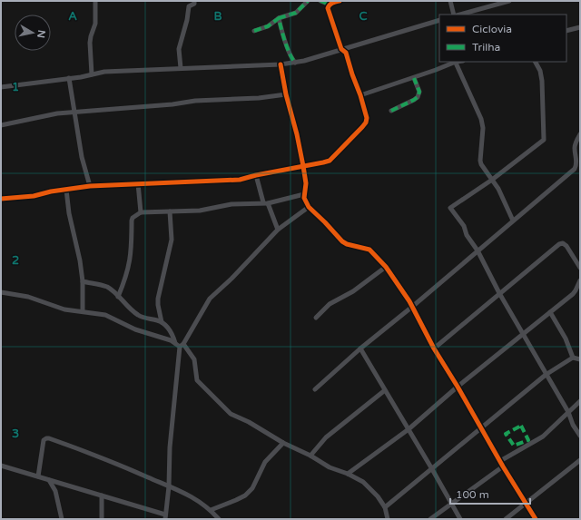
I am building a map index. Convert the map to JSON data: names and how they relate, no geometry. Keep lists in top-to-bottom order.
{
  "legend": ["Ciclovia", "Trilha"],
  "scale_bar": "100 m",
  "north": "right",
  "grid": {
    "columns": ["A", "B", "C"],
    "rows": ["1", "2", "3"]
  }
}
